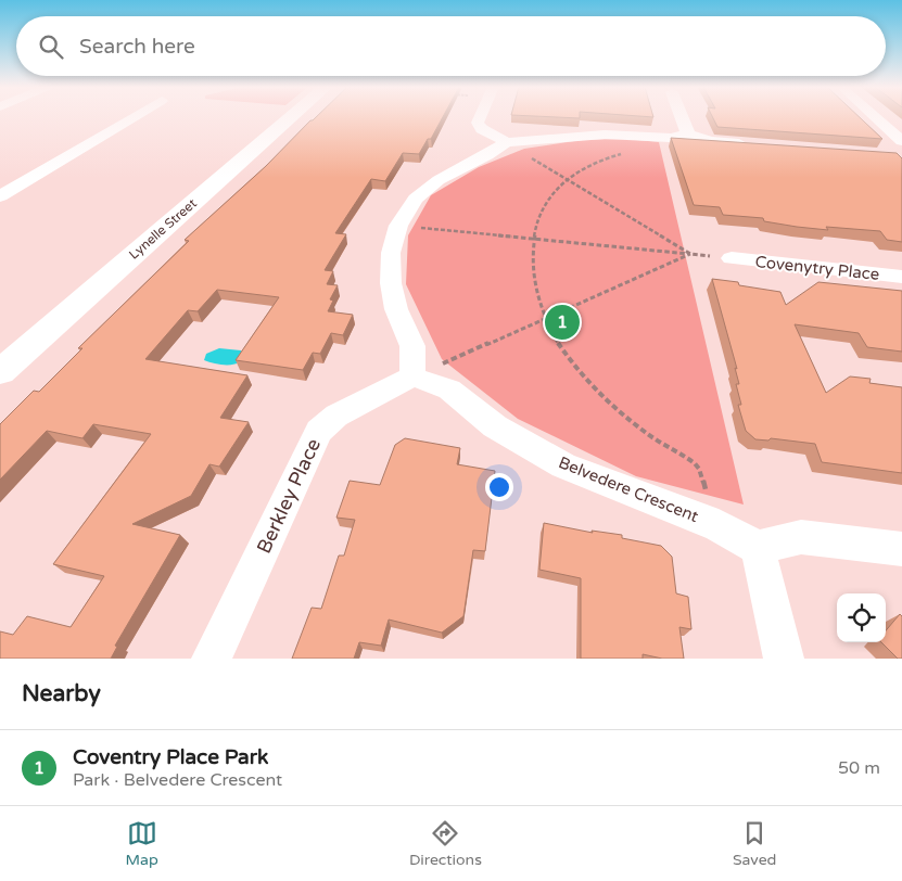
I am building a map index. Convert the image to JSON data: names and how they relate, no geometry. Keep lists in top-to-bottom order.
{
  "streets": {
    "street": [
      "Lynelle Street",
      "Covenytry Place",
      "Belvedere Crescent",
      "Berkley Place"
    ]
  },
  "crossings": [
    ["Belvedere Crescent", "Berkley Place"]
  ],
  "page": {
    "search": "Search here",
    "pins": "1",
    "heading": "Nearby",
    "list": [
      {
        "mark": "1",
        "name": "Coventry Place Park",
        "note": "Park · Belvedere Crescent",
        "value": "50 m"
      }
    ],
    "nav": ["Map", "Directions", "Saved"]
  }
}
